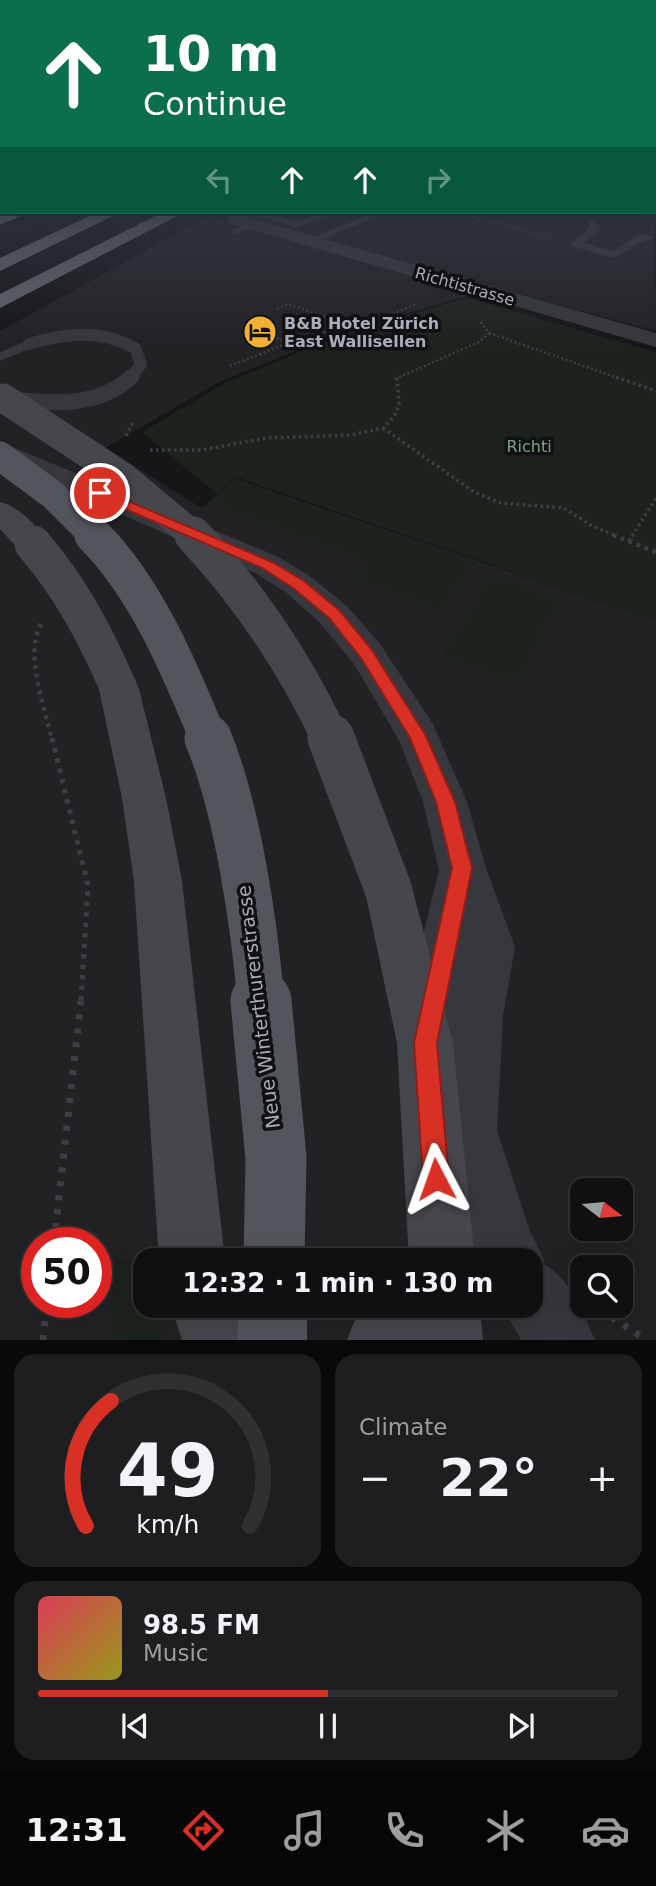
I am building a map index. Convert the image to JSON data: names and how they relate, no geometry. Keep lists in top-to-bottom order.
{
  "streets": {
    "main road": ["Neue Winterthurerstrasse"],
    "street": ["Richtistrasse"]
  },
  "parks": ["Richti"],
  "places": {
    "hotel": ["B&B Hotel Zürich East Wallisellen"]
  },
  "north": "right",
  "page": {
    "turn": ["10 m", "Continue"],
    "limit": "50",
    "trip": "12:32 · 1 min · 130 m",
    "tile": "Climate",
    "heat": ["−", "22°", "+"],
    "song": ["98.5 FM", "Music"],
    "tabs": "12:31",
    "gauge": ["49", "km/h"]
  }
}
